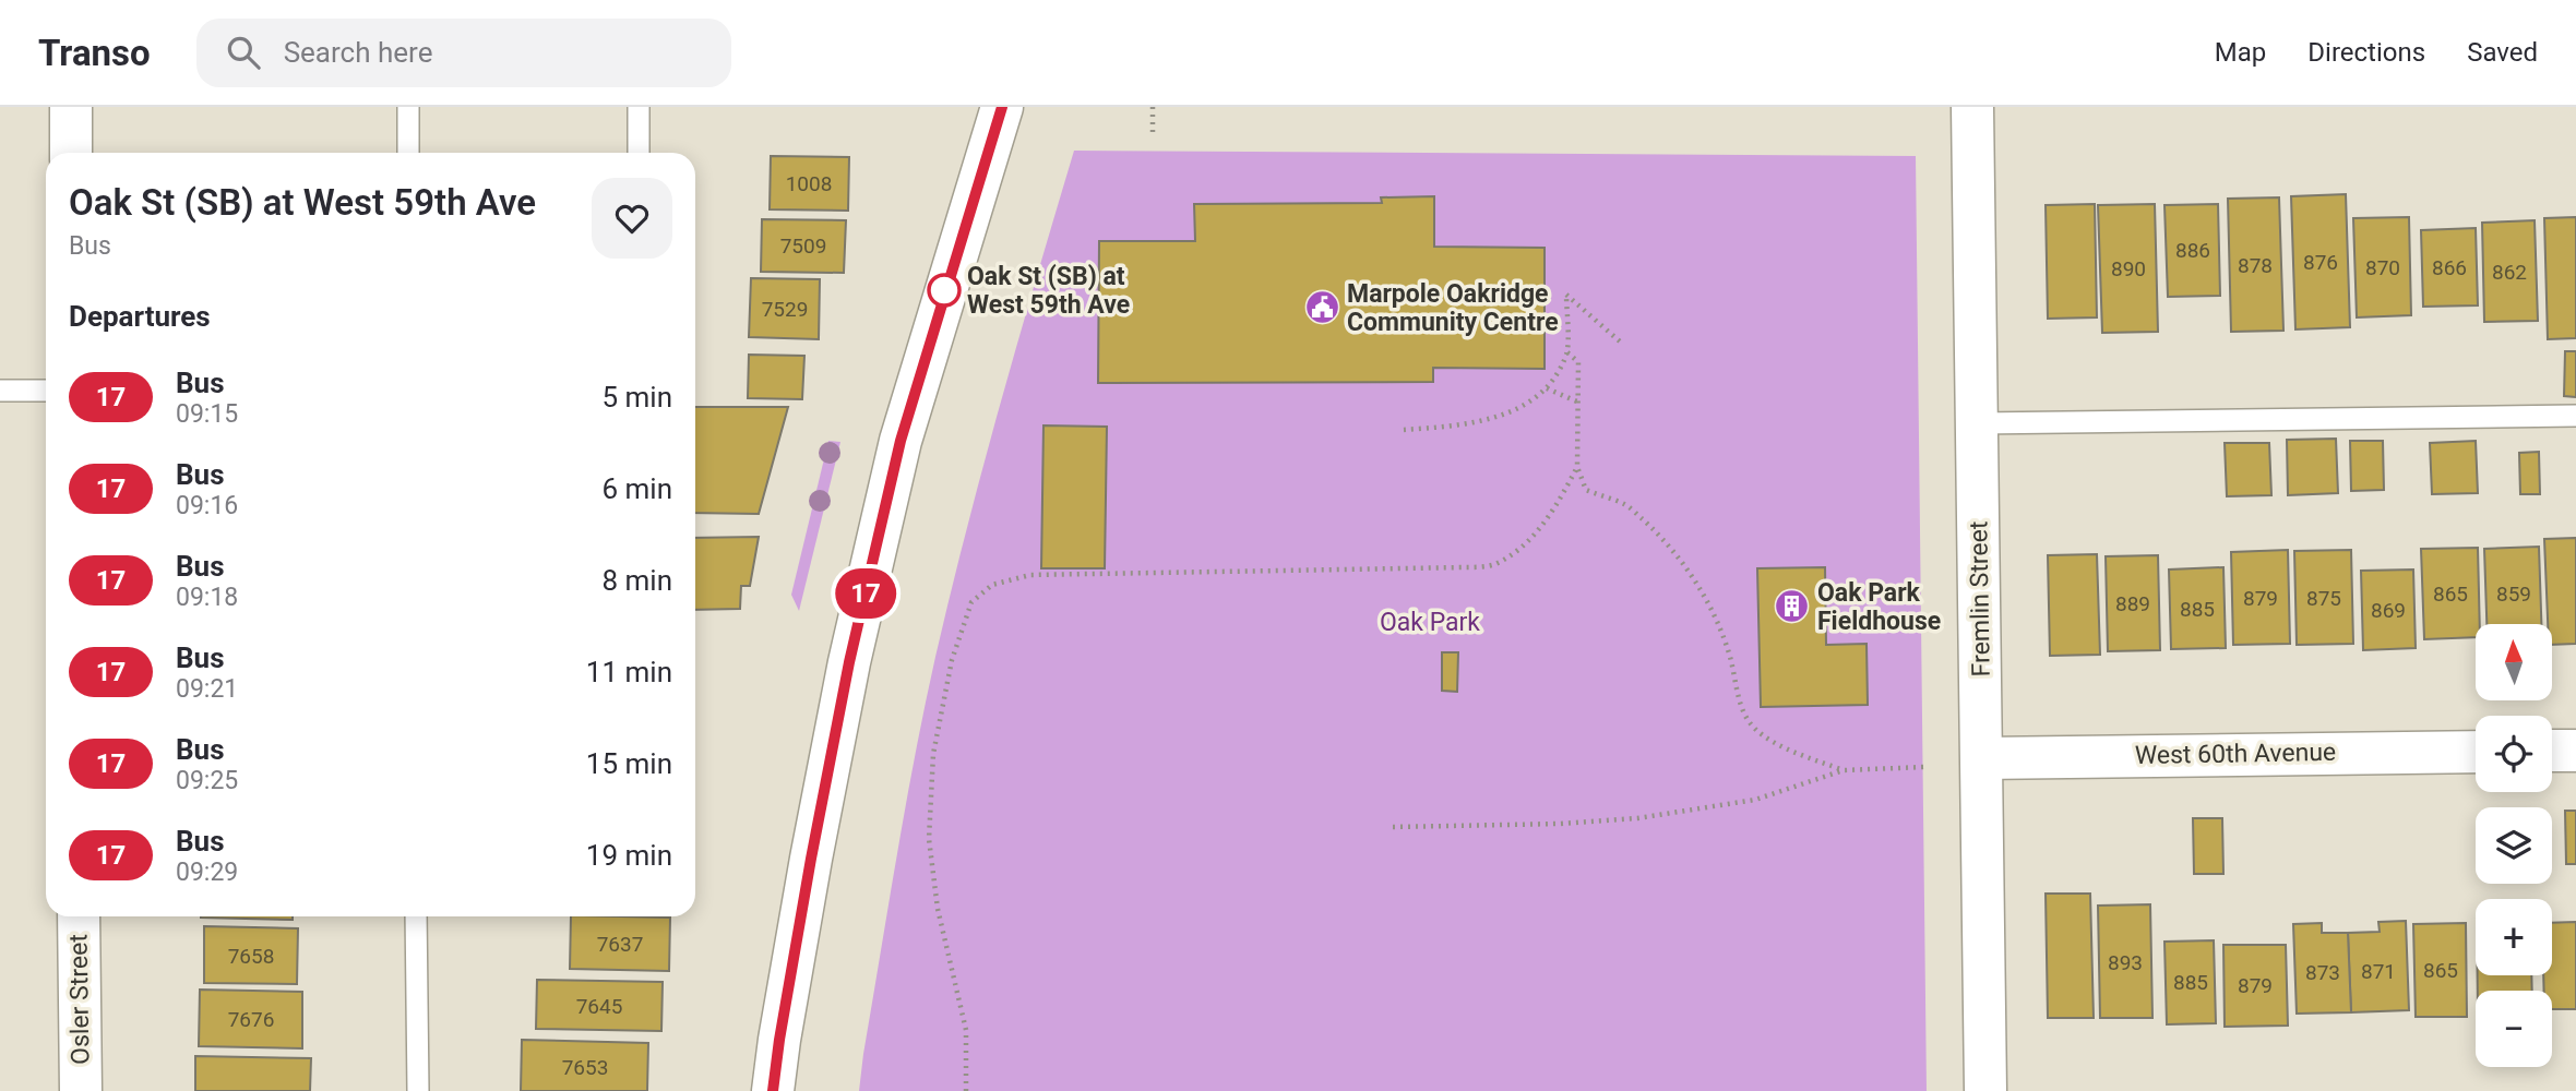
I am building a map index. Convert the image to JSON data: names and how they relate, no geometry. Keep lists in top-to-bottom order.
{
  "streets": {
    "street": ["Fremlin Street", "West 60th Avenue", "Osler Street"]
  },
  "crossings": [
    ["Fremlin Street", "West 60th Avenue"]
  ],
  "parks": ["Oak Park"],
  "places": {
    "other": ["Oak St (SB) at West 59th Ave"],
    "public building": ["Marpole Oakridge Community Centre"],
    "building": ["Oak Park Fieldhouse"]
  },
  "lines": ["bus line 17"],
  "house_numbers": [
    "1008",
    "7509",
    "886",
    "876",
    "878",
    "870",
    "866",
    "890",
    "862",
    "7529",
    "865",
    "859",
    "879",
    "875",
    "889",
    "885",
    "869",
    "7637",
    "7658",
    "893",
    "865",
    "871",
    "873",
    "885",
    "879",
    "7645",
    "7676",
    "7653"
  ],
  "north": "top",
  "page": {
    "header": "Transo",
    "search": "Search here",
    "nav": ["Map", "Directions", "Saved"],
    "on_map": "17",
    "heading": [
      ["Oak St (SB) at West 59th Ave", "Bus"],
      "Departures"
    ],
    "list": [
      {
        "mark": "17",
        "name": "Bus",
        "note": "09:15",
        "value": "5 min"
      },
      {
        "mark": "17",
        "name": "Bus",
        "note": "09:16",
        "value": "6 min"
      },
      {
        "mark": "17",
        "name": "Bus",
        "note": "09:18",
        "value": "8 min"
      },
      {
        "mark": "17",
        "name": "Bus",
        "note": "09:21",
        "value": "11 min"
      },
      {
        "mark": "17",
        "name": "Bus",
        "note": "09:25",
        "value": "15 min"
      },
      {
        "mark": "17",
        "name": "Bus",
        "note": "09:29",
        "value": "19 min"
      }
    ],
    "map_buttons": ["+", "−"]
  }
}
